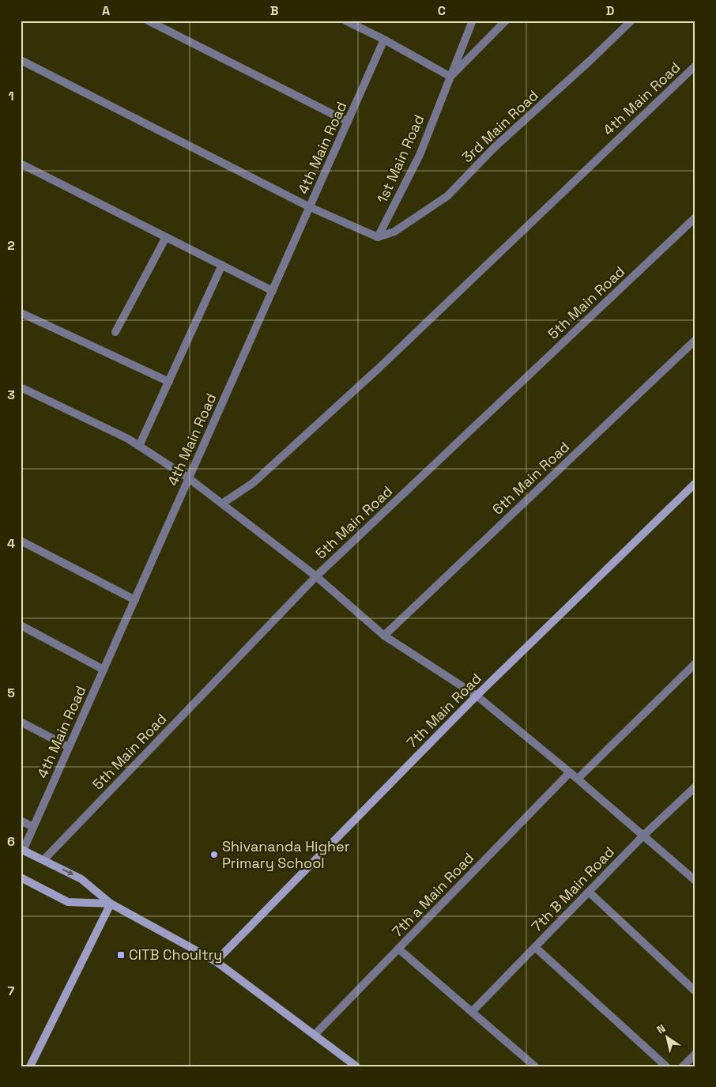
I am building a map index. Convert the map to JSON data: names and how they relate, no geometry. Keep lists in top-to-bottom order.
{
  "streets": {
    "street": [
      "4th Main Road",
      "3rd Main Road",
      "1st Main Road",
      "5th Main Road",
      "6th Main Road",
      "7th Main Road",
      "7th B Main Road",
      "7th a Main Road"
    ]
  },
  "crossings": [
    ["3rd Main Road", "1st Main Road"]
  ],
  "places": {
    "other": ["Shivananda Higher Primary School"],
    "transit": ["CITB Choultry"]
  },
  "north": "top left",
  "grid": {
    "columns": [
      "A",
      "B",
      "C",
      "D"
    ],
    "rows": [
      "1",
      "2",
      "3",
      "4",
      "5",
      "6",
      "7"
    ]
  }
}
